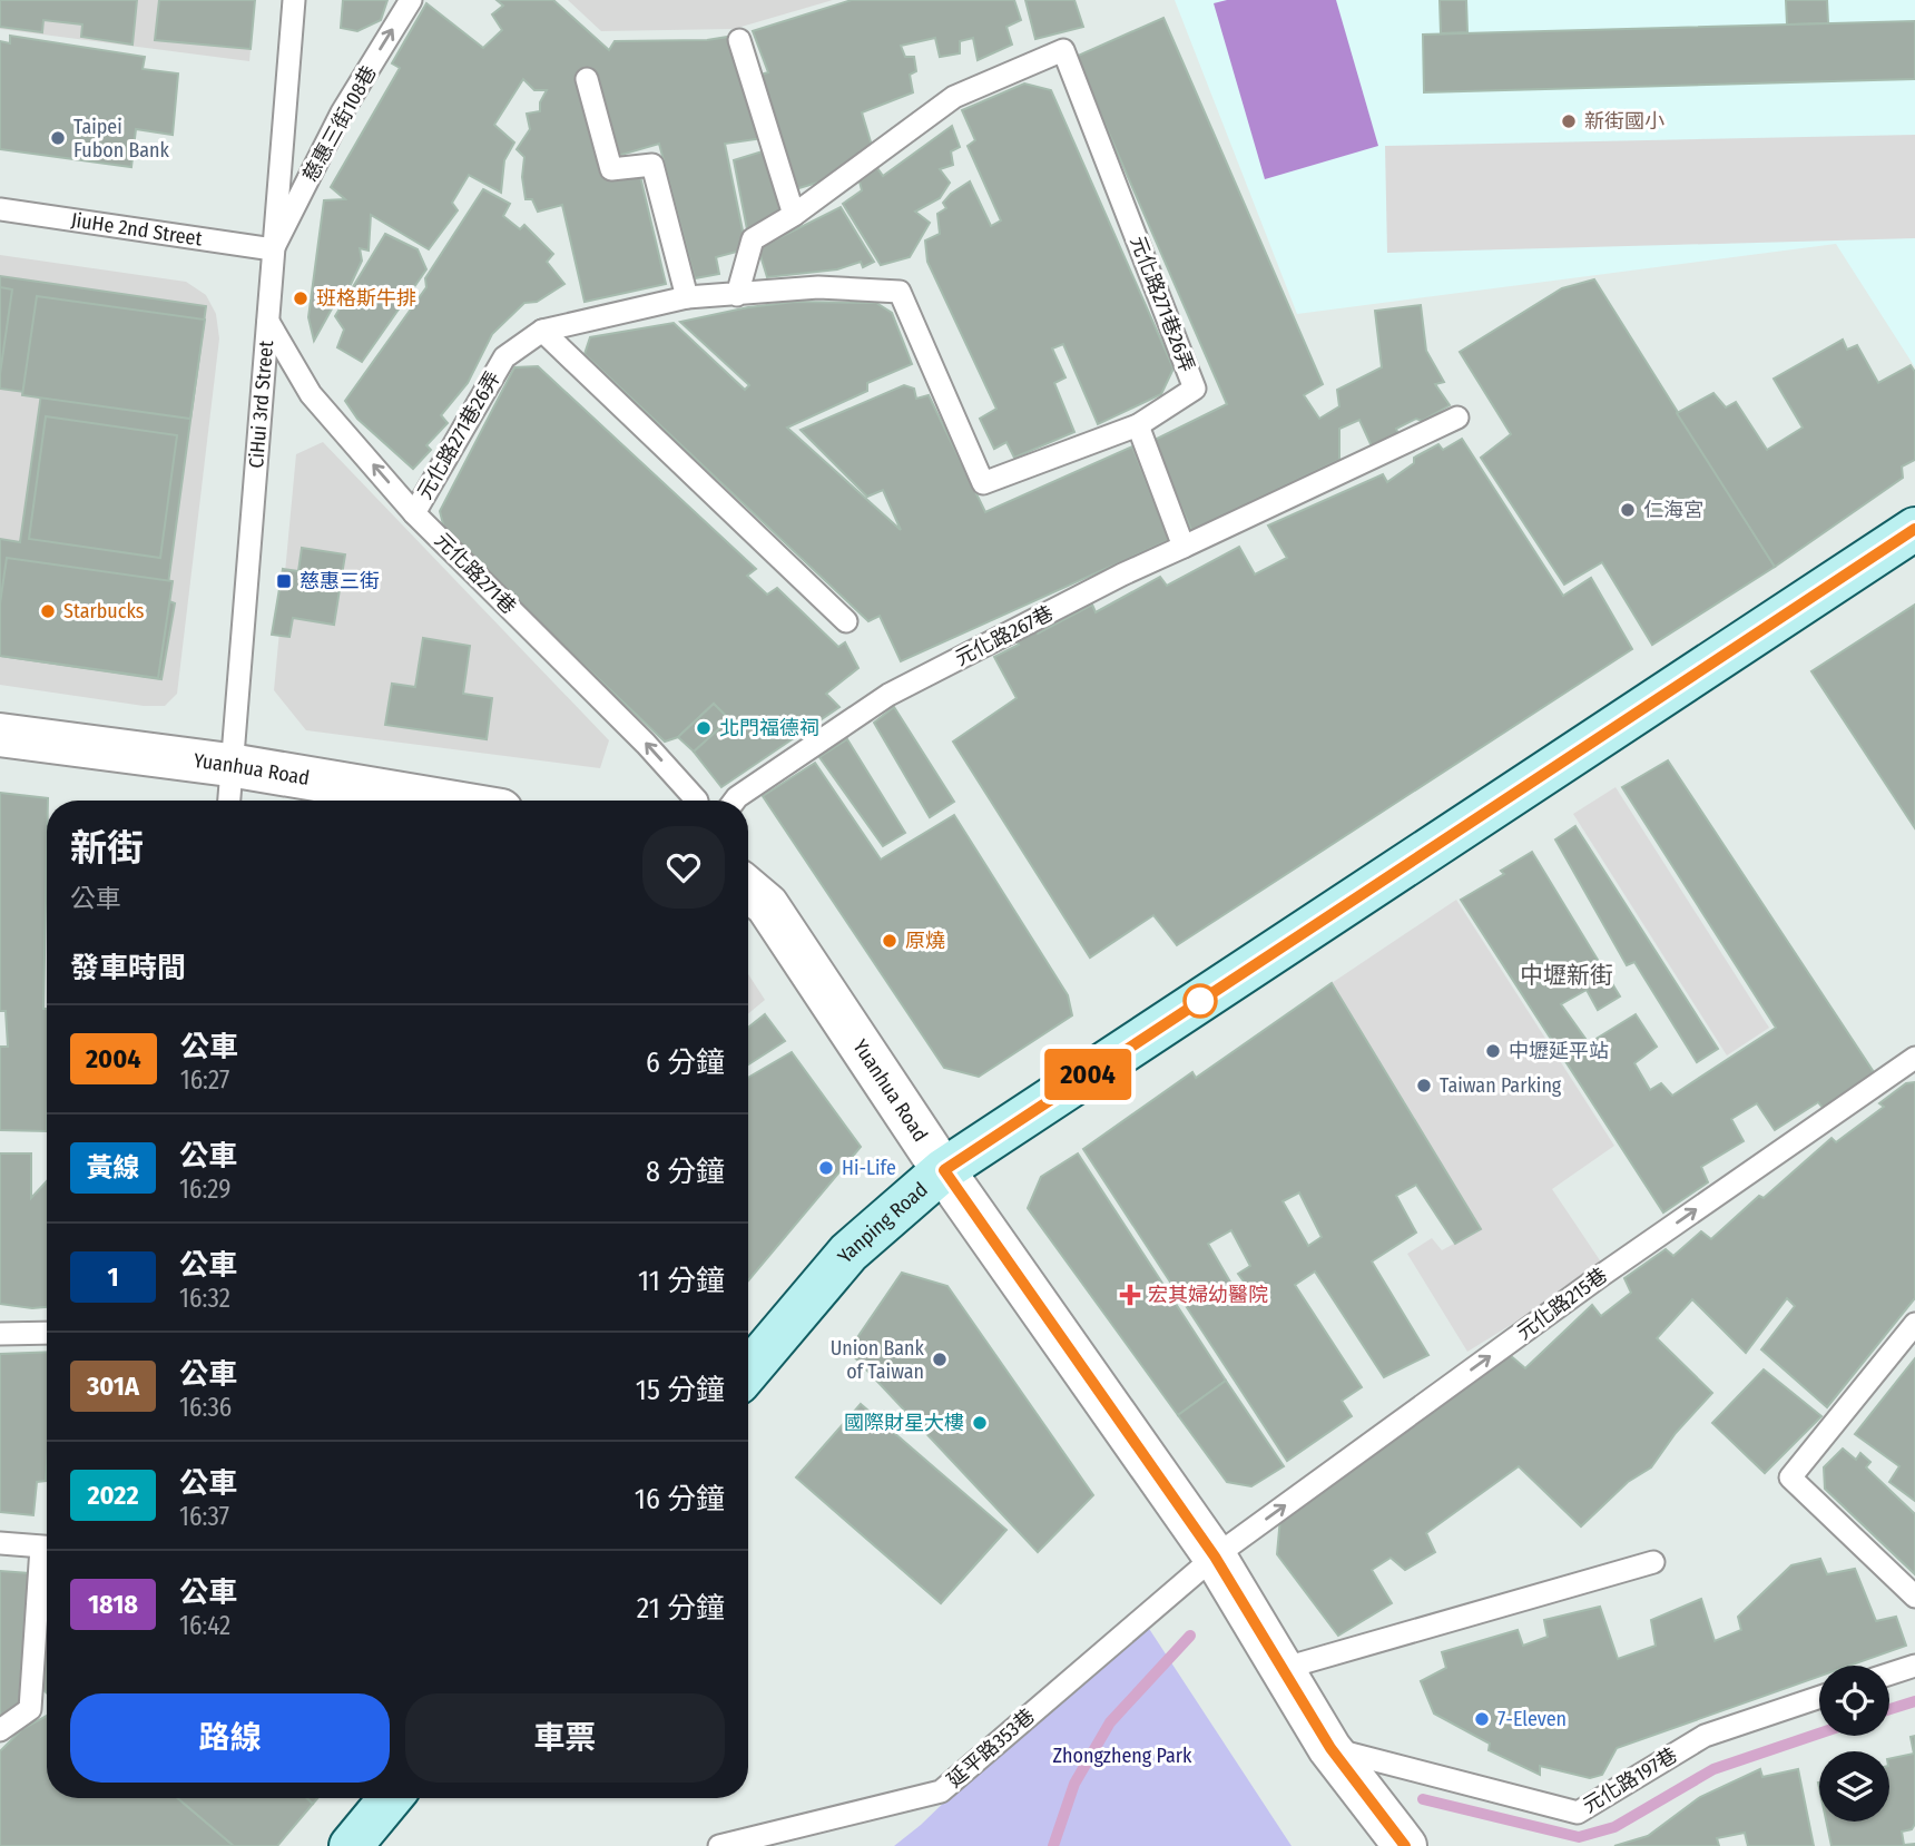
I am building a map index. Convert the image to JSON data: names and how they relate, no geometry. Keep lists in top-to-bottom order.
{
  "streets": {
    "main road": ["Yanping Road"],
    "street": ["Yuanhua Road"],
    "lane": [
      "慈惠三街108巷",
      "JiuHe 2nd Street",
      "元化路271巷26弄",
      "CiHui 3rd Street",
      "元化路271巷",
      "元化路267巷",
      "元化路215巷",
      "延平路353巷",
      "元化路197巷"
    ]
  },
  "crossings": [
    ["慈惠三街108巷", "JiuHe 2nd Street"],
    ["慈惠三街108巷", "CiHui 3rd Street"],
    ["JiuHe 2nd Street", "CiHui 3rd Street"],
    ["元化路271巷26弄", "元化路271巷"],
    ["CiHui 3rd Street", "元化路271巷"],
    ["CiHui 3rd Street", "Yuanhua Road"],
    ["Yuanhua Road", "Yanping Road"],
    ["Yuanhua Road", "元化路215巷"],
    ["Yuanhua Road", "延平路353巷"],
    ["Yuanhua Road", "元化路197巷"],
    ["元化路215巷", "延平路353巷"]
  ],
  "one_way": ["慈惠三街108巷", "元化路271巷", "元化路215巷"],
  "districts": ["中壢新街"],
  "parks": ["Zhongzheng Park"],
  "places": {
    "other": [
      "新街國小",
      "Taipei Fubon Bank",
      "班格斯牛排",
      "仁海宮",
      "Starbucks",
      "北門福德祠",
      "原燒",
      "中壢延平站",
      "Taiwan Parking",
      "Hi-Life",
      "Union Bank of Taiwan",
      "國際財星大樓",
      "7-Eleven"
    ],
    "transit": ["慈惠三街"],
    "health": ["宏其婦幼醫院"]
  },
  "lines": ["bus line 2004"],
  "page": {
    "on_map": "2004",
    "heading": [
      ["新街", "公車"],
      "發車時間"
    ],
    "list": [
      {
        "mark": "2004",
        "name": "公車",
        "note": "16:27",
        "value": "6 分鐘"
      },
      {
        "mark": "黃線",
        "name": "公車",
        "note": "16:29",
        "value": "8 分鐘"
      },
      {
        "mark": "1",
        "name": "公車",
        "note": "16:32",
        "value": "11 分鐘"
      },
      {
        "mark": "301A",
        "name": "公車",
        "note": "16:36",
        "value": "15 分鐘"
      },
      {
        "mark": "2022",
        "name": "公車",
        "note": "16:37",
        "value": "16 分鐘"
      },
      {
        "mark": "1818",
        "name": "公車",
        "note": "16:42",
        "value": "21 分鐘"
      }
    ],
    "buttons": ["路線", "車票"]
  }
}
